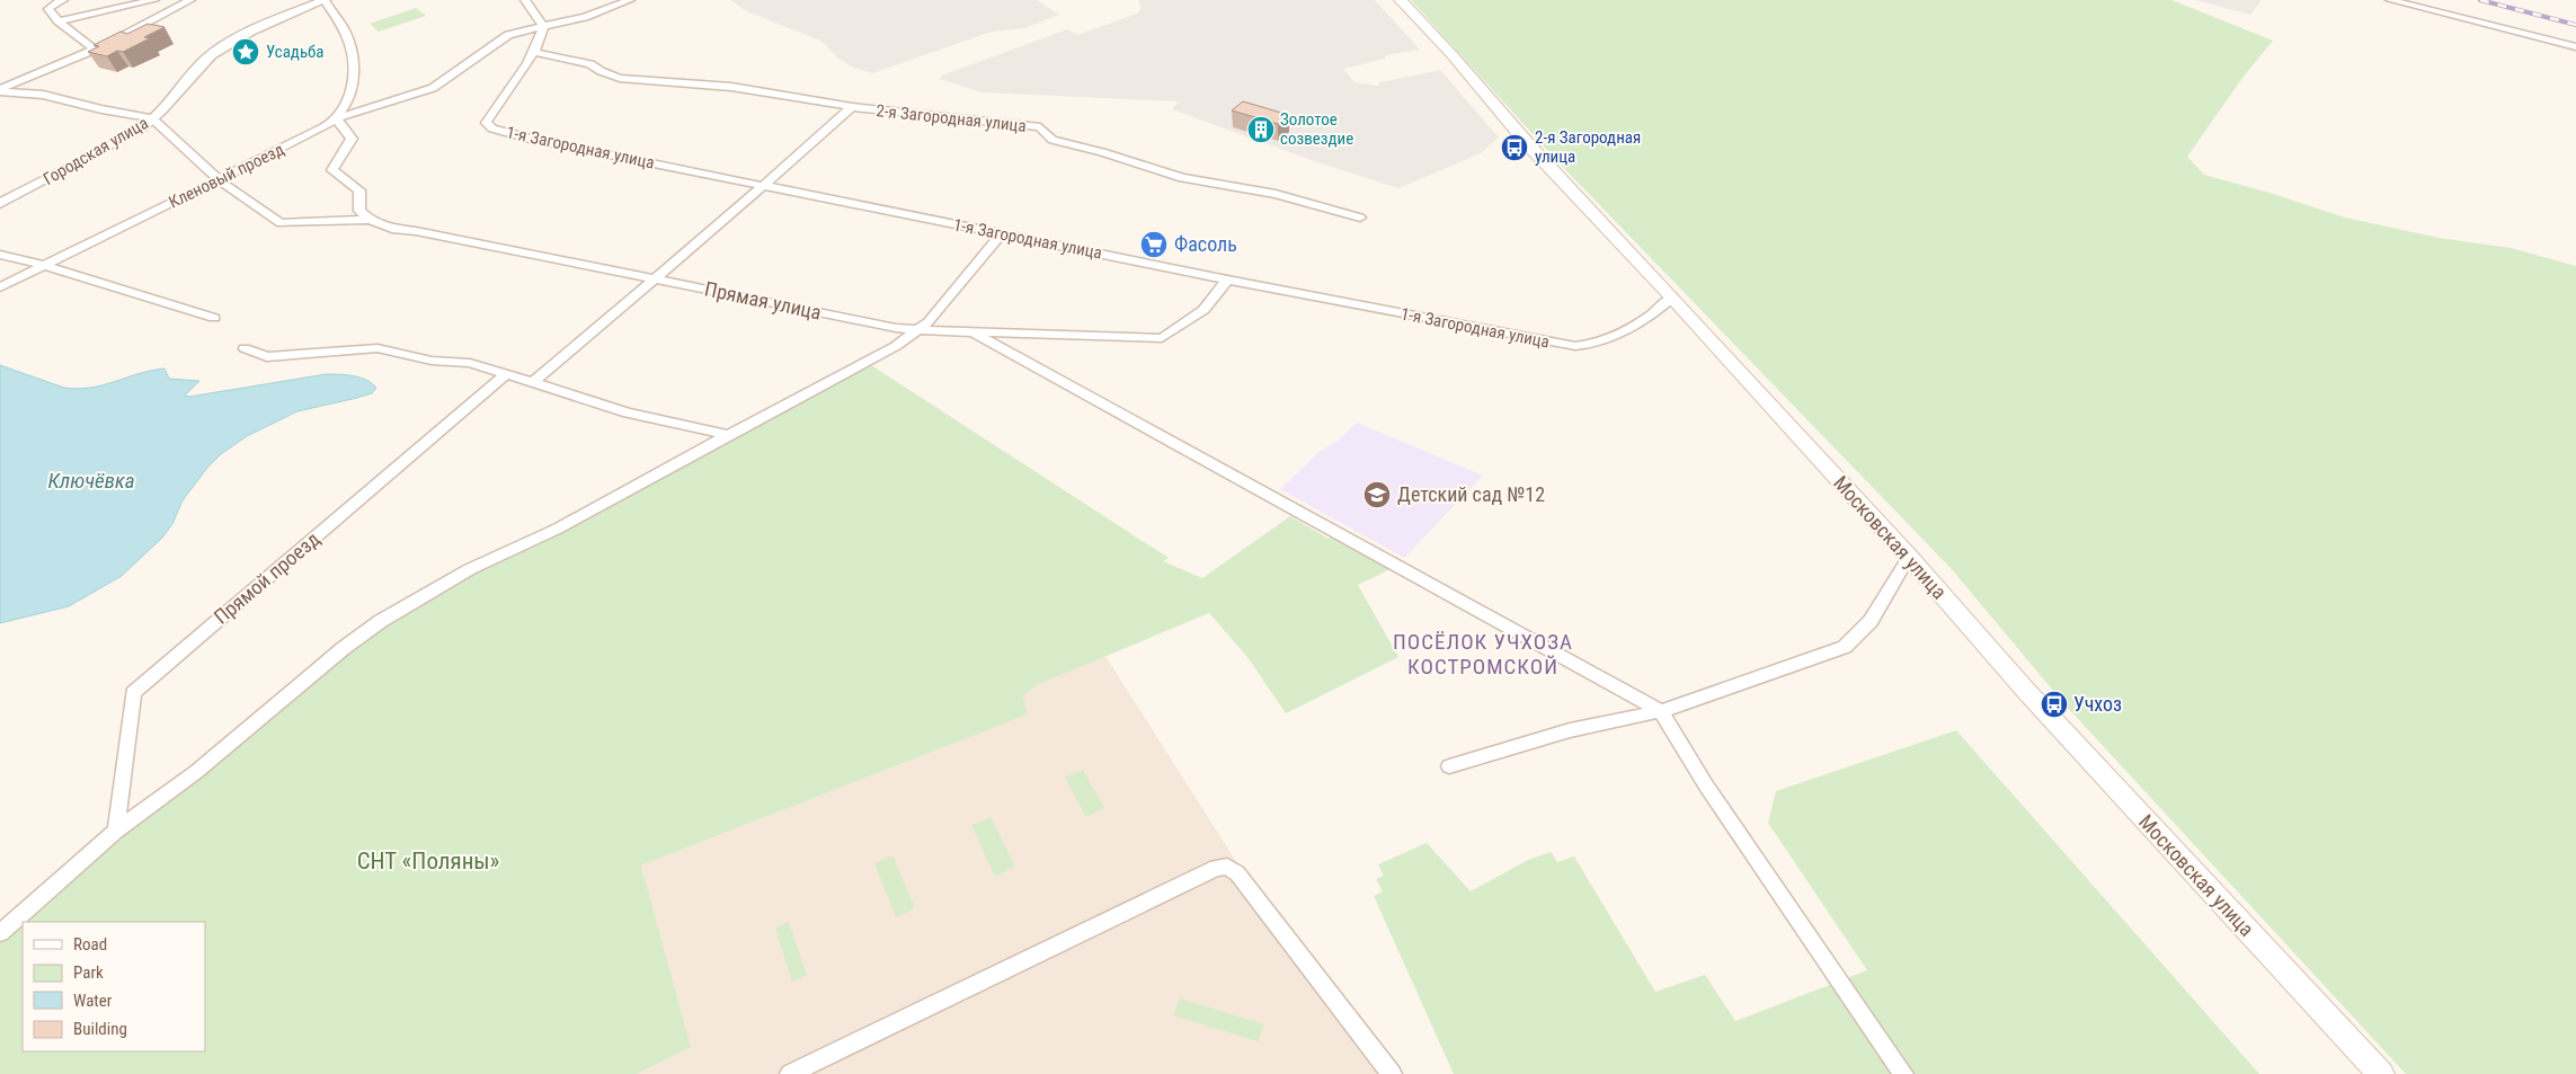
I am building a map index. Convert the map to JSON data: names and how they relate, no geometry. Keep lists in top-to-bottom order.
{
  "streets": {
    "main road": ["Московская улица"],
    "street": [
      "2-я Загородная улица",
      "1-я Загородная улица",
      "Городская улица",
      "Кленовый проезд",
      "Прямая улица",
      "Прямой проезд"
    ]
  },
  "crossings": [
    ["2-я Загородная улица", "1-я Загородная улица"],
    ["1-я Загородная улица", "Прямая улица"],
    ["1-я Загородная улица", "Московская улица"],
    ["Городская улица", "Кленовый проезд"]
  ],
  "districts": ["ПОСЁЛОК УЧХОЗА КОСТРОМСКОЙ"],
  "water": ["Ключёвка"],
  "parks": ["СНТ «Поляны»"],
  "places": {
    "place": ["Усадьба"],
    "building": ["Золотое созвездие"],
    "bus stop": ["2-я Загородная улица", "Учхоз"],
    "supermarket": ["Фасоль"],
    "school or university": ["Детский сад №12"]
  },
  "legend": [
    "Road",
    "Park",
    "Water",
    "Building"
  ]
}
